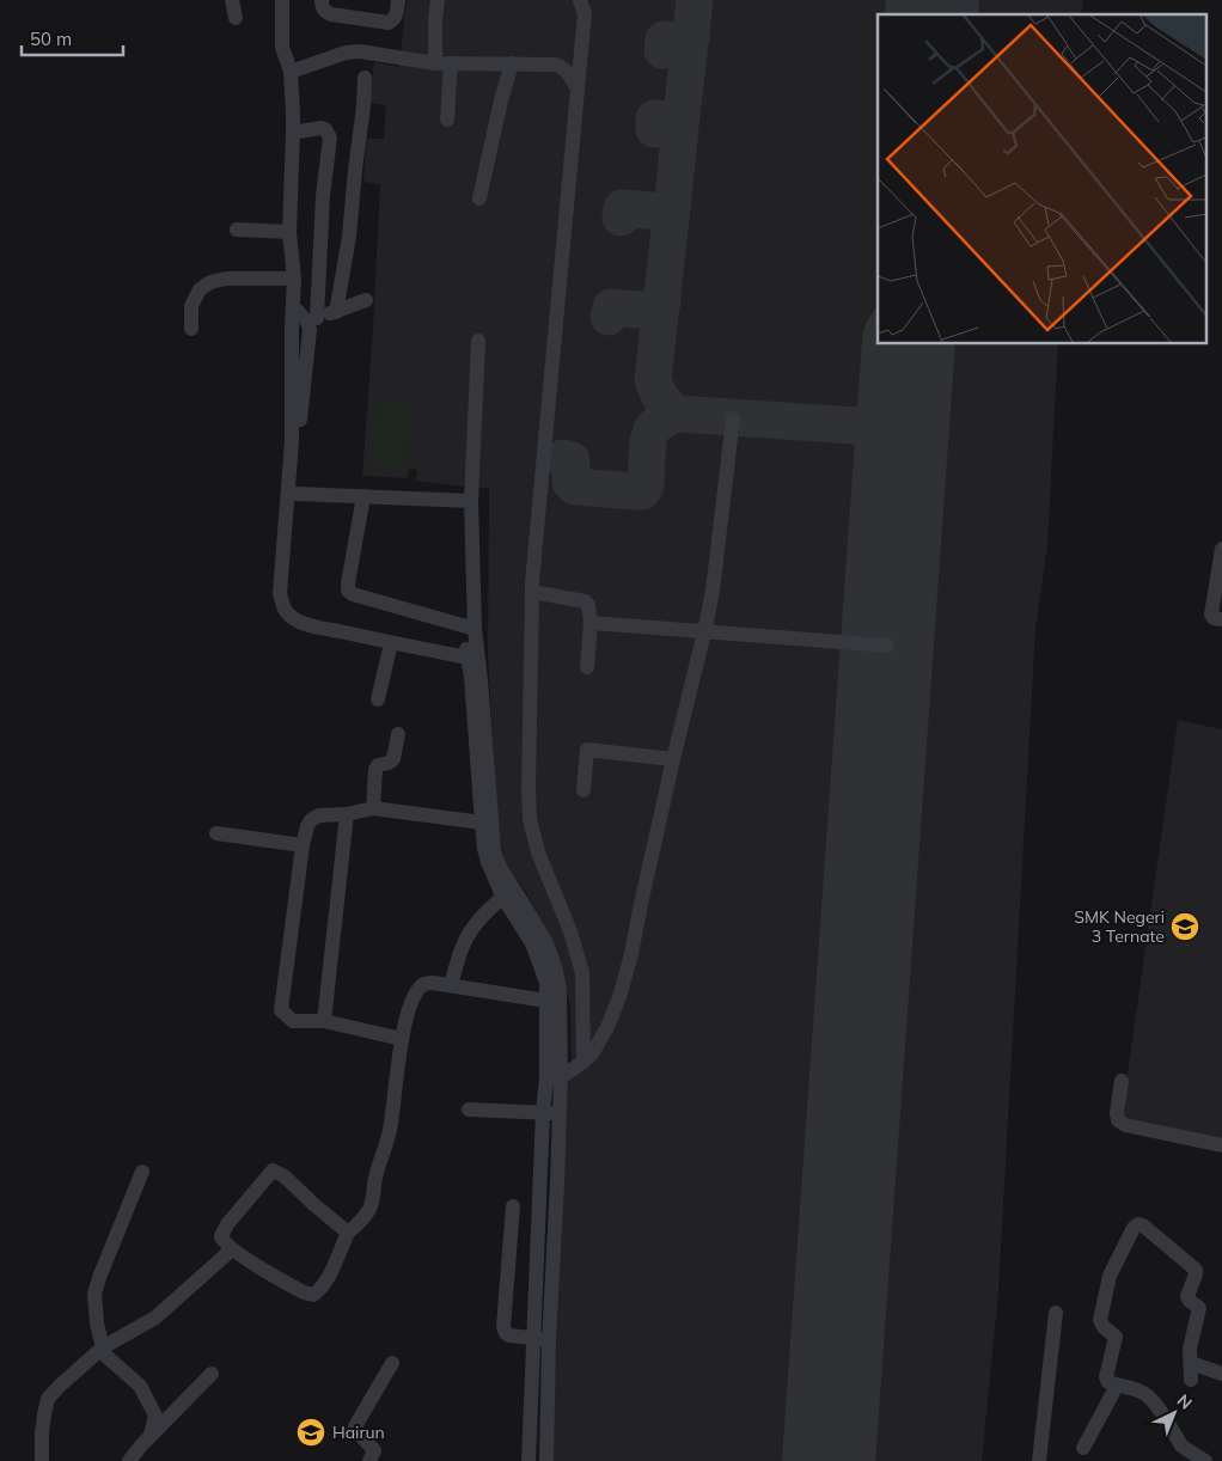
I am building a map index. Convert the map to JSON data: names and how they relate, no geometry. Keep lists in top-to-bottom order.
{
  "places": {
    "school or university": ["SMK Negeri 3 Ternate", "Hairun"]
  },
  "scale_bar": "50 m",
  "north": "top right"
}
